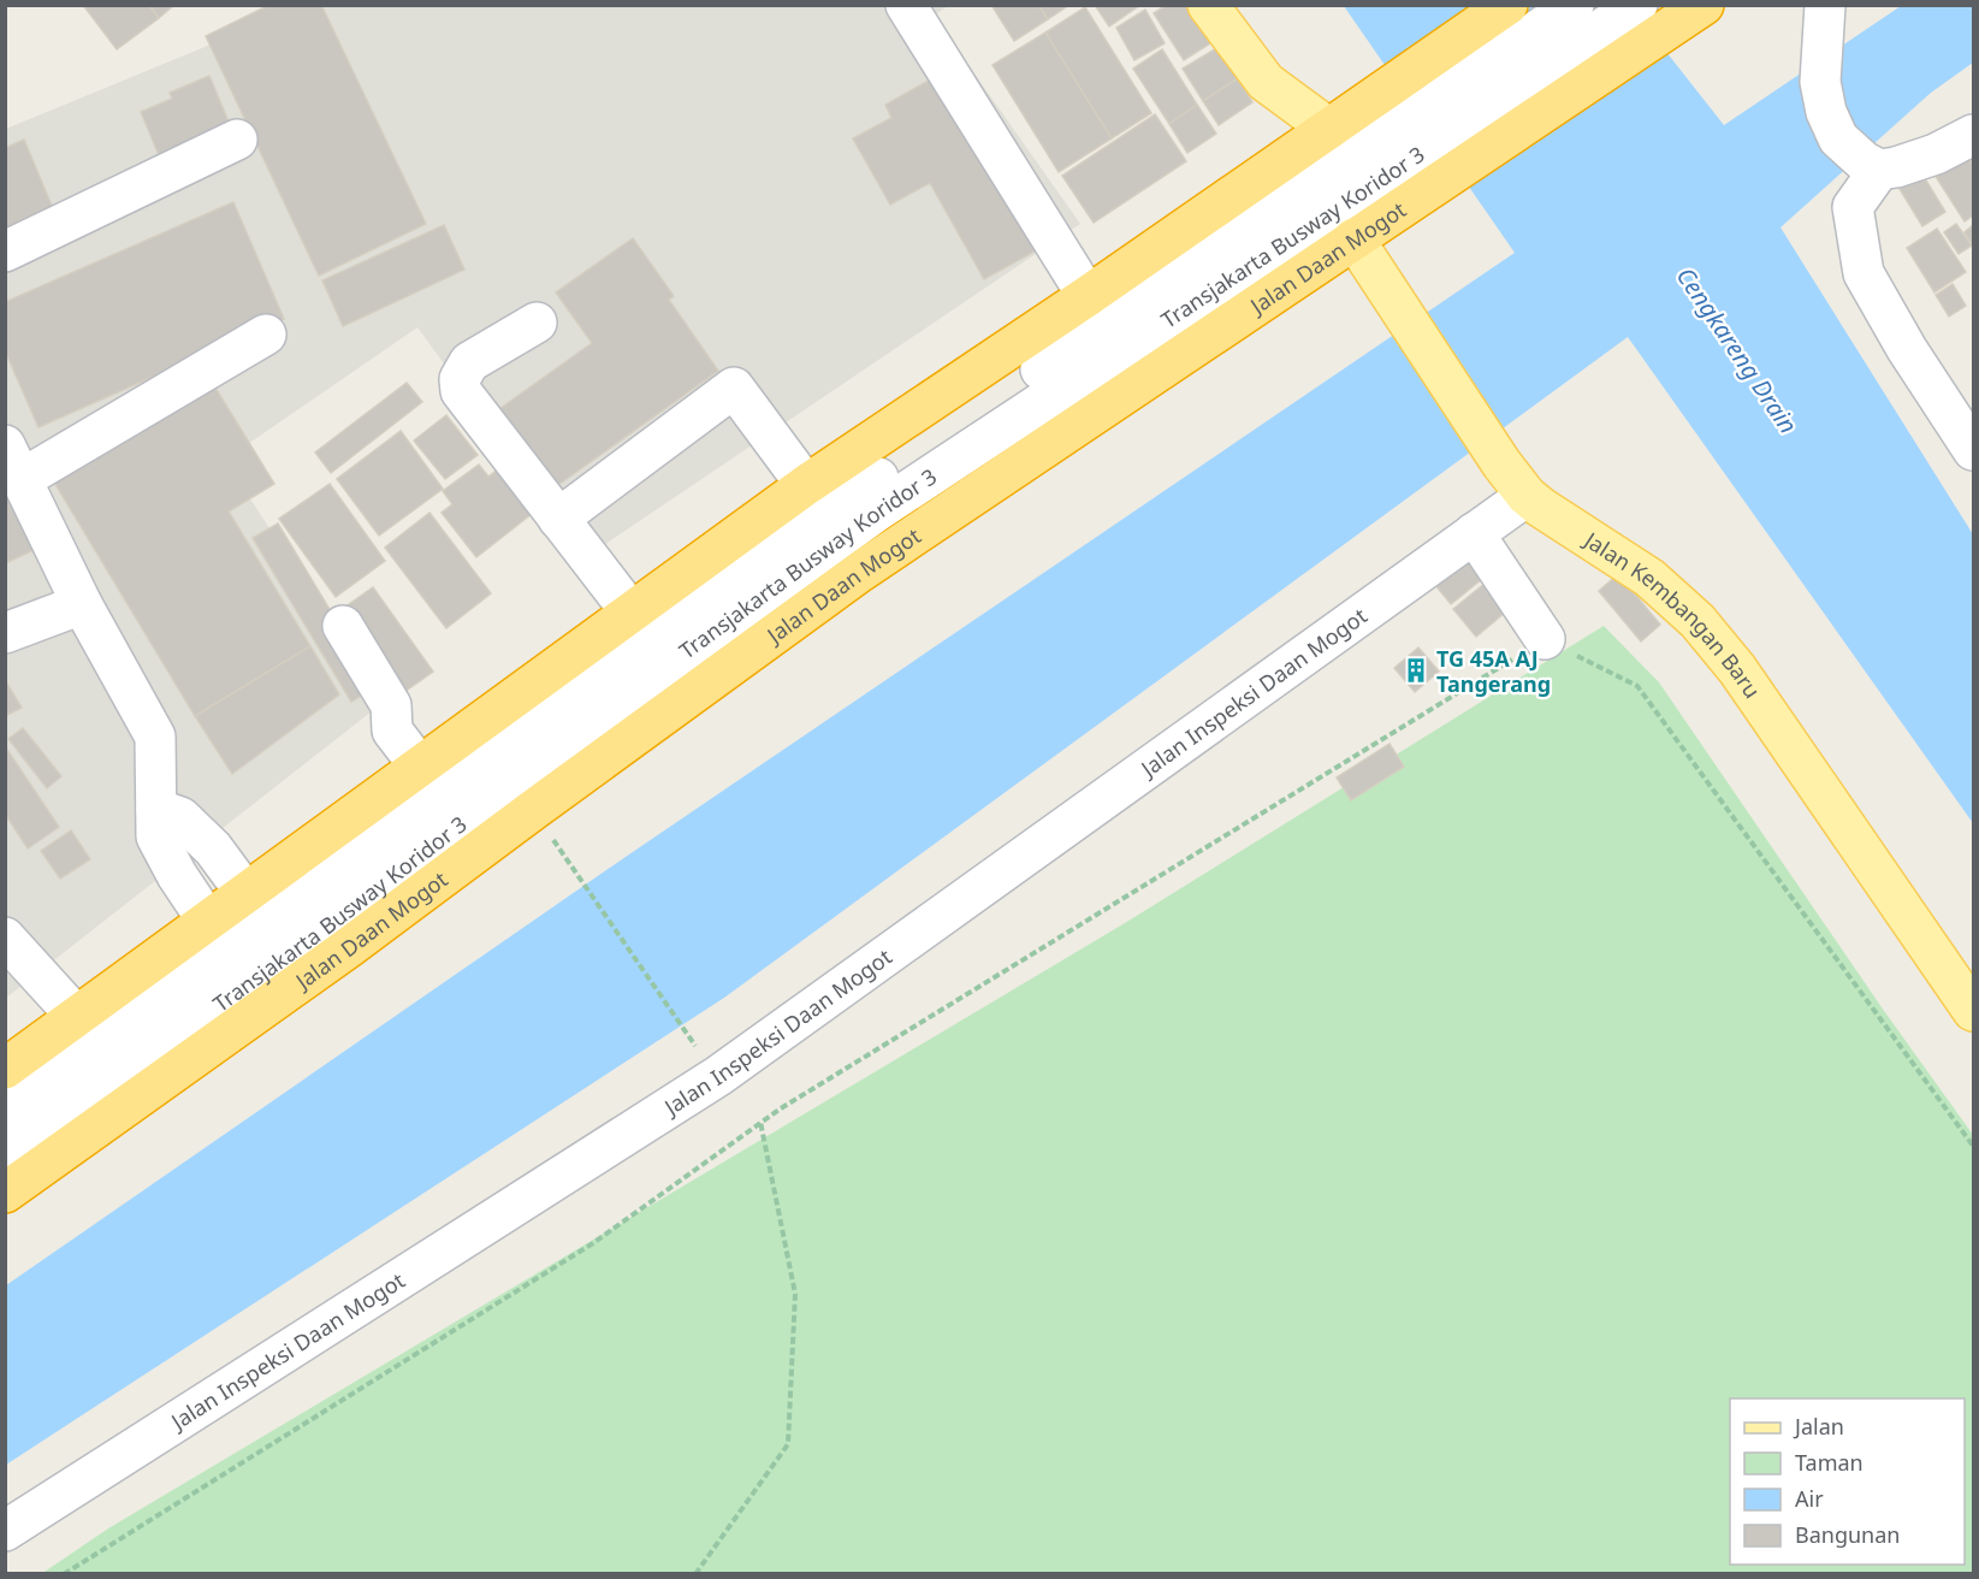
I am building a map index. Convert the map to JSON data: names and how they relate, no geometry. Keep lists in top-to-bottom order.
{
  "streets": {
    "highway": ["Jalan Daan Mogot"],
    "main road": ["Jalan Kembangan Baru"],
    "street": ["Transjakarta Busway Koridor 3", "Jalan Inspeksi Daan Mogot"]
  },
  "crossings": [
    ["Transjakarta Busway Koridor 3", "Jalan Daan Mogot"],
    ["Jalan Daan Mogot", "Jalan Kembangan Baru"],
    ["Jalan Kembangan Baru", "Jalan Inspeksi Daan Mogot"]
  ],
  "water": ["Cengkareng Drain"],
  "places": {
    "building": ["TG 45A AJ Tangerang"]
  },
  "legend": [
    "Jalan",
    "Taman",
    "Air",
    "Bangunan"
  ]
}
